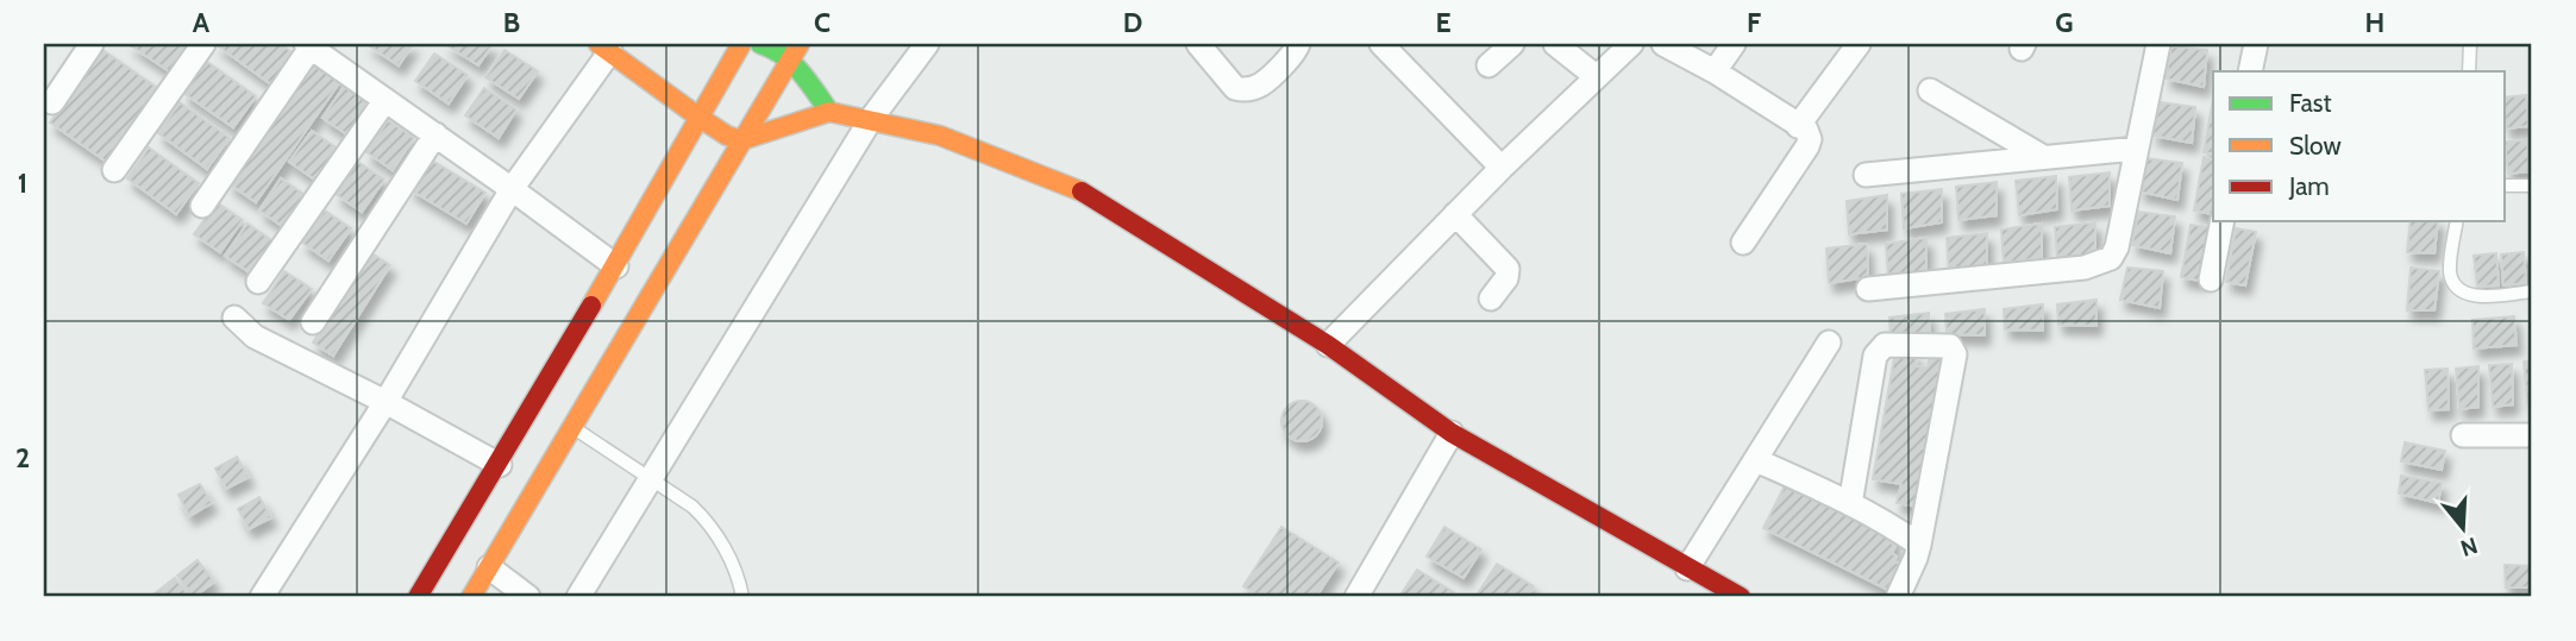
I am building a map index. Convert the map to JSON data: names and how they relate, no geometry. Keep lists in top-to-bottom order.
{
  "legend": ["Fast", "Slow", "Jam"],
  "north": "bottom",
  "grid": {
    "columns": [
      "A",
      "B",
      "C",
      "D",
      "E",
      "F",
      "G",
      "H"
    ],
    "rows": ["1", "2"]
  }
}
